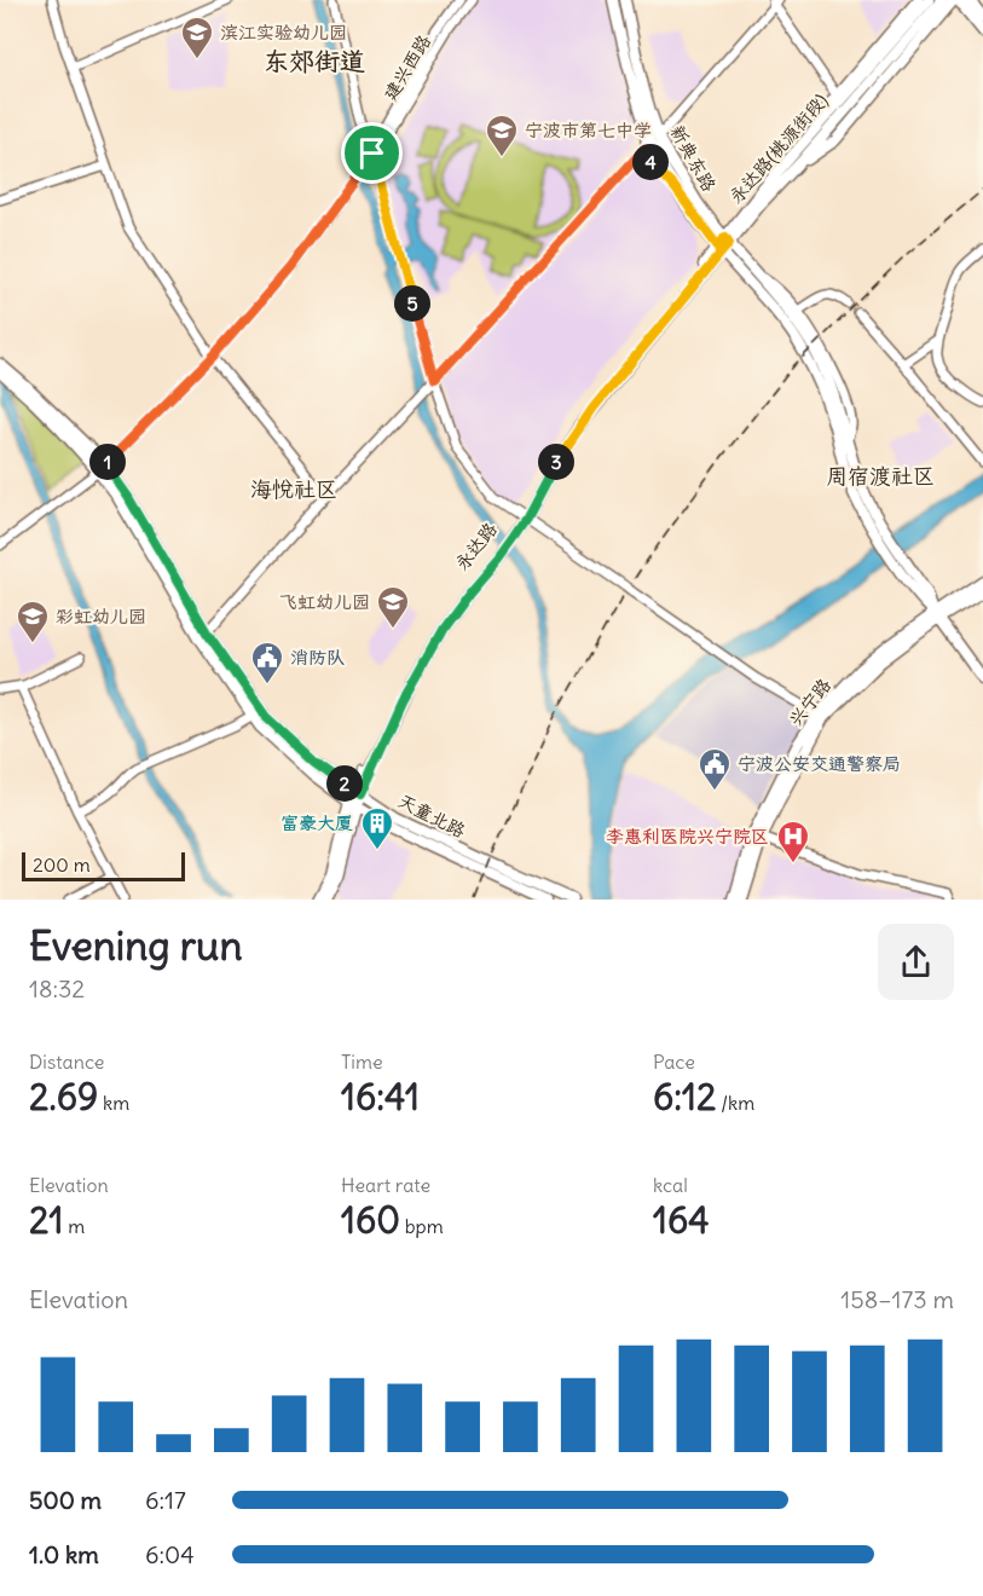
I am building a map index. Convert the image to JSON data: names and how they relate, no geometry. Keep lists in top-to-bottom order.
{
  "streets": {
    "main road": [
      "永达路(桃源街段)",
      "新典东路",
      "永达路",
      "兴宁路",
      "天童北路"
    ],
    "street": ["建兴西路"]
  },
  "crossings": [
    ["建兴西路", "天童北路"],
    ["永达路(桃源街段)", "新典东路"],
    ["永达路(桃源街段)", "永达路"],
    ["新典东路", "永达路"],
    ["永达路", "天童北路"]
  ],
  "districts": ["东郊街道", "周宿渡社区", "海悦社区"],
  "places": {
    "school or university": [
      "滨江实验幼儿园",
      "宁波市第七中学",
      "飞虹幼儿园",
      "彩虹幼儿园"
    ],
    "public building": ["消防队", "宁波公安交通警察局"],
    "building": ["富豪大厦"],
    "hospital": ["李惠利医院兴宁院区"]
  },
  "scale_bar": "200 m",
  "page": {
    "pins": [
      "4",
      "5",
      "1",
      "3",
      "2"
    ],
    "scale": "200 m",
    "heading": ["Evening run", "18:32"],
    "stats": [
      ["Distance", "2.69 km"],
      ["Time", "16:41"],
      ["Pace", "6:12 /km"],
      ["Elevation", "21 m"],
      ["Heart rate", "160 bpm"],
      ["kcal", "164"]
    ],
    "chart": ["Elevation", "158–173 m"],
    "list": [
      {
        "name": "500 m",
        "note": "6:17"
      },
      {
        "name": "1.0 km",
        "note": "6:04"
      }
    ]
  }
}
